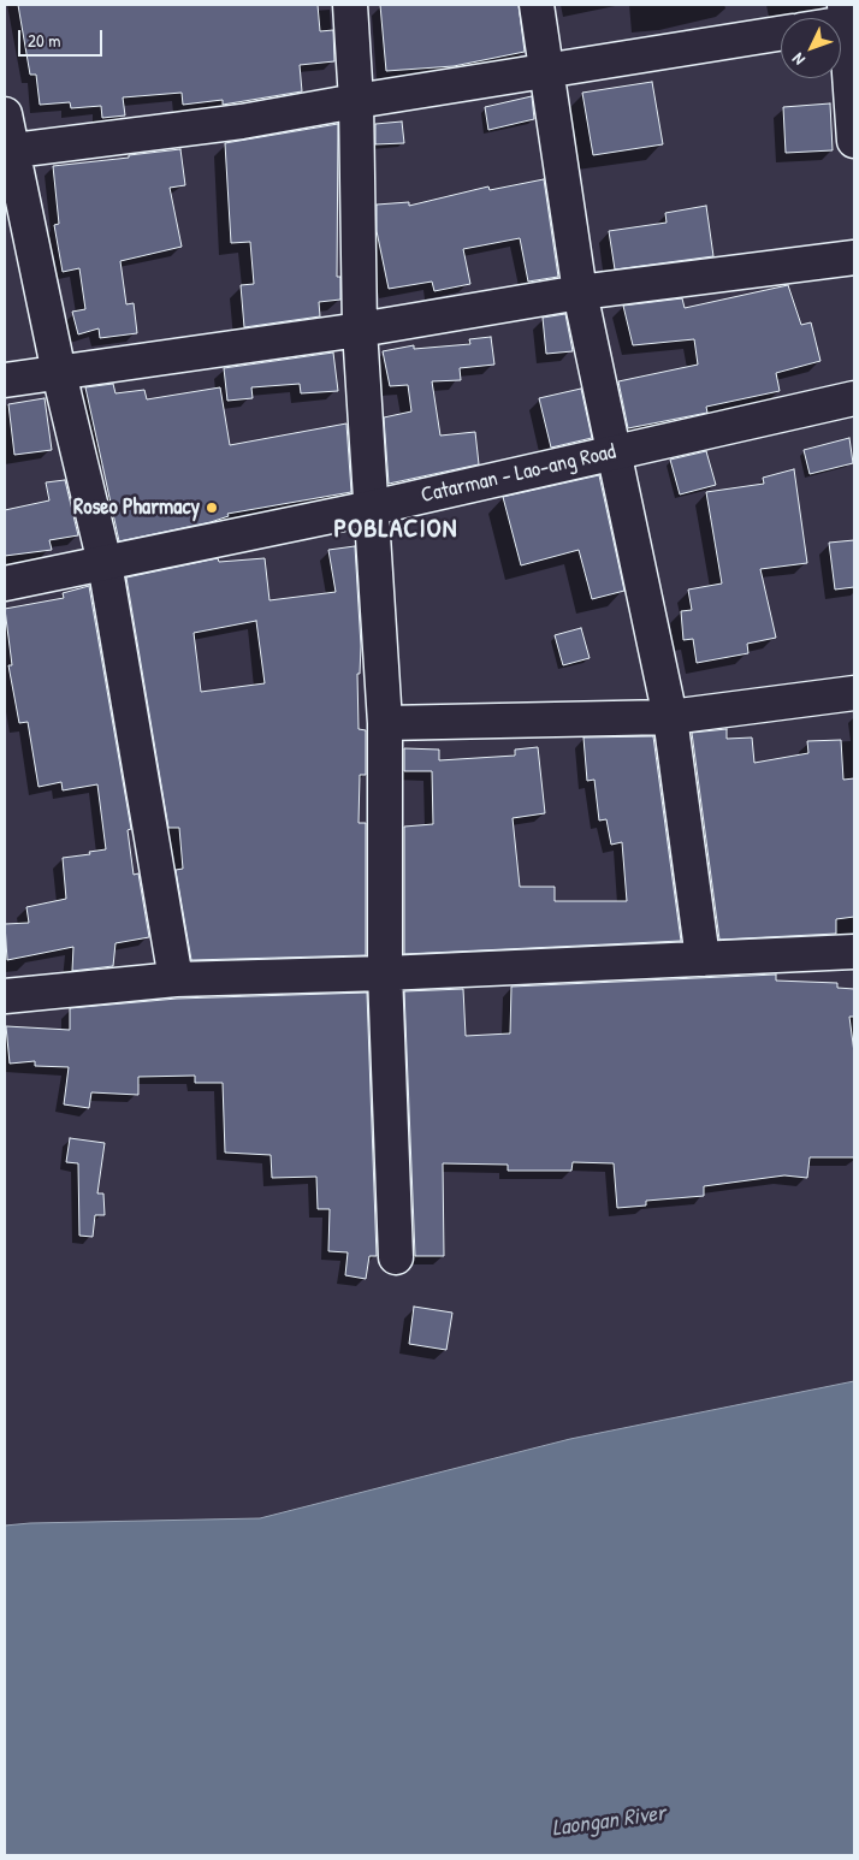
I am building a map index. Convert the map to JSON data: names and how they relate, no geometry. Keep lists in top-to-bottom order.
{
  "streets": {
    "street": ["Catarman - Lao-ang Road"]
  },
  "districts": ["POBLACION"],
  "water": ["Laongan River"],
  "places": ["Roseo Pharmacy"],
  "scale_bar": "20 m",
  "north": "bottom left"
}
